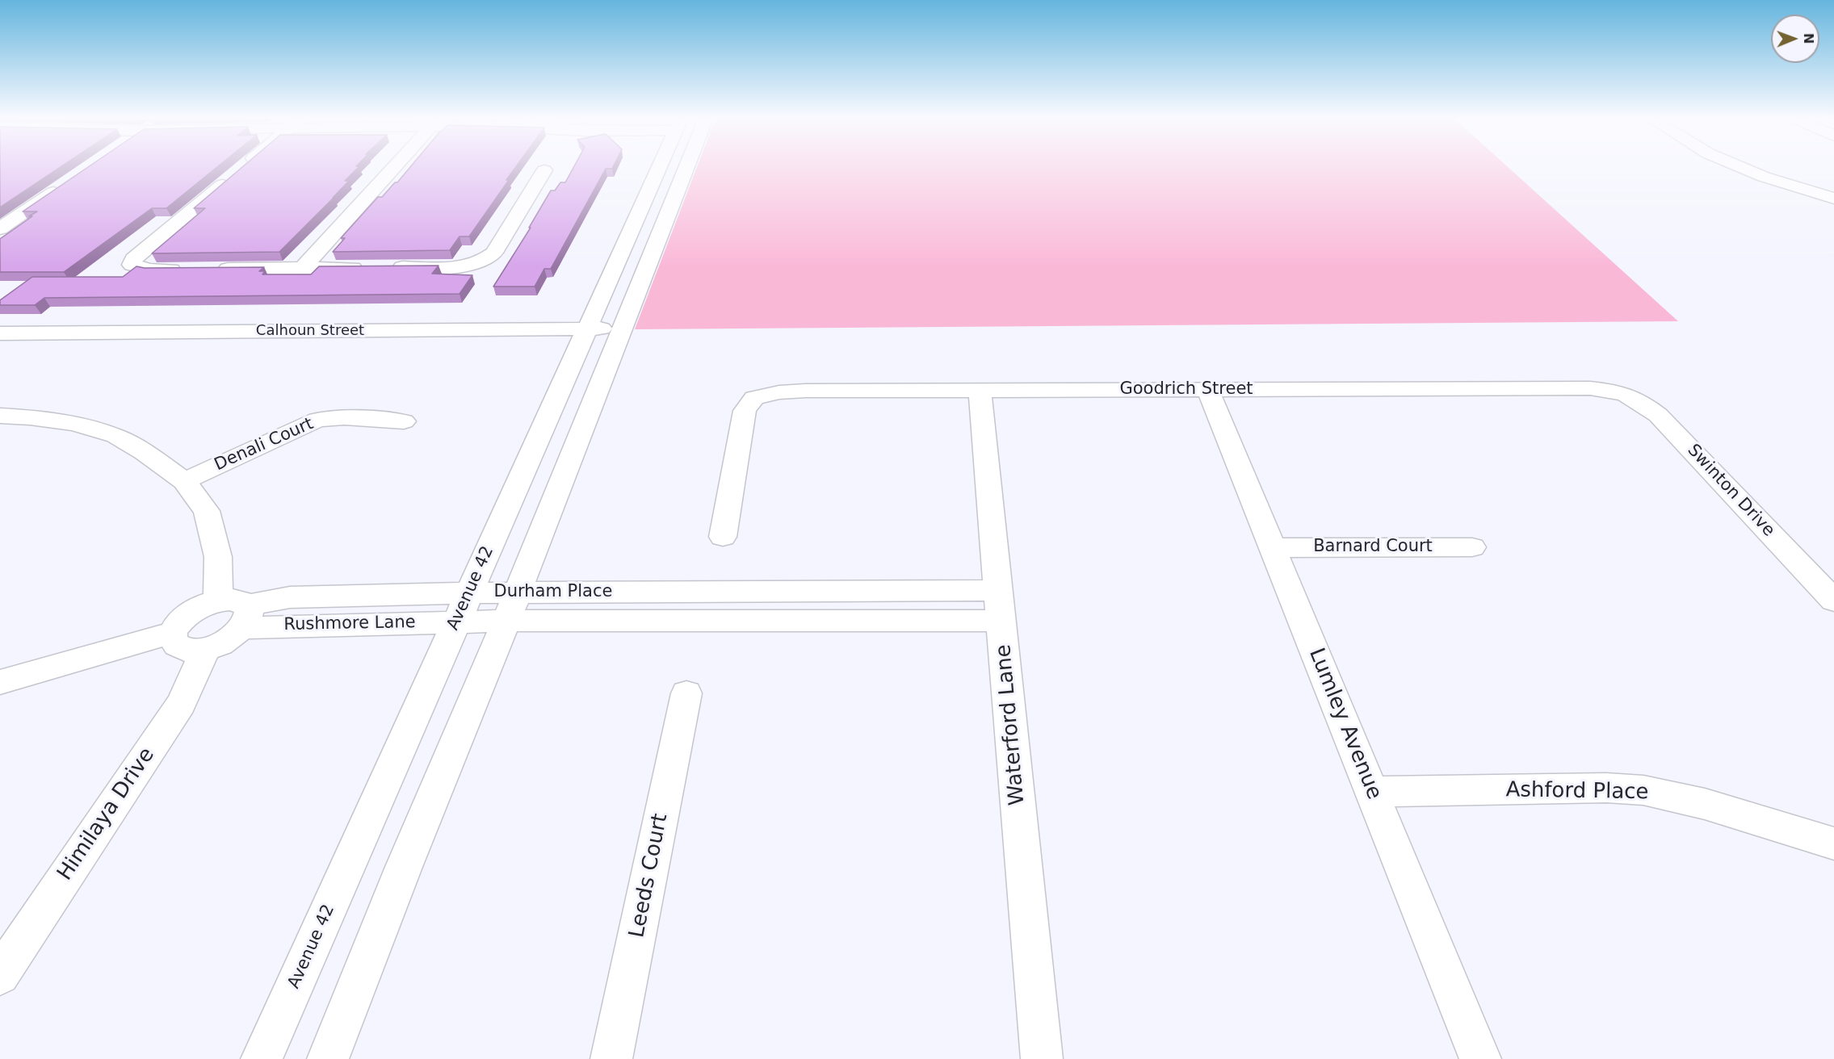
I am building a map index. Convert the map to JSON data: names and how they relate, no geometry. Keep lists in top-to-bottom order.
{
  "streets": {
    "street": [
      "Calhoun Street",
      "Goodrich Street",
      "Denali Court",
      "Swinton Drive",
      "Barnard Court",
      "Avenue 42",
      "Durham Place",
      "Rushmore Lane",
      "Lumley Avenue",
      "Waterford Lane",
      "Ashford Place",
      "Himilaya Drive",
      "Leeds Court"
    ]
  },
  "crossings": [
    ["Calhoun Street", "Avenue 42"],
    ["Goodrich Street", "Swinton Drive"],
    ["Goodrich Street", "Lumley Avenue"],
    ["Goodrich Street", "Waterford Lane"],
    ["Barnard Court", "Lumley Avenue"],
    ["Avenue 42", "Durham Place"],
    ["Avenue 42", "Rushmore Lane"],
    ["Durham Place", "Rushmore Lane"],
    ["Durham Place", "Waterford Lane"],
    ["Lumley Avenue", "Ashford Place"]
  ],
  "north": "right"
}
